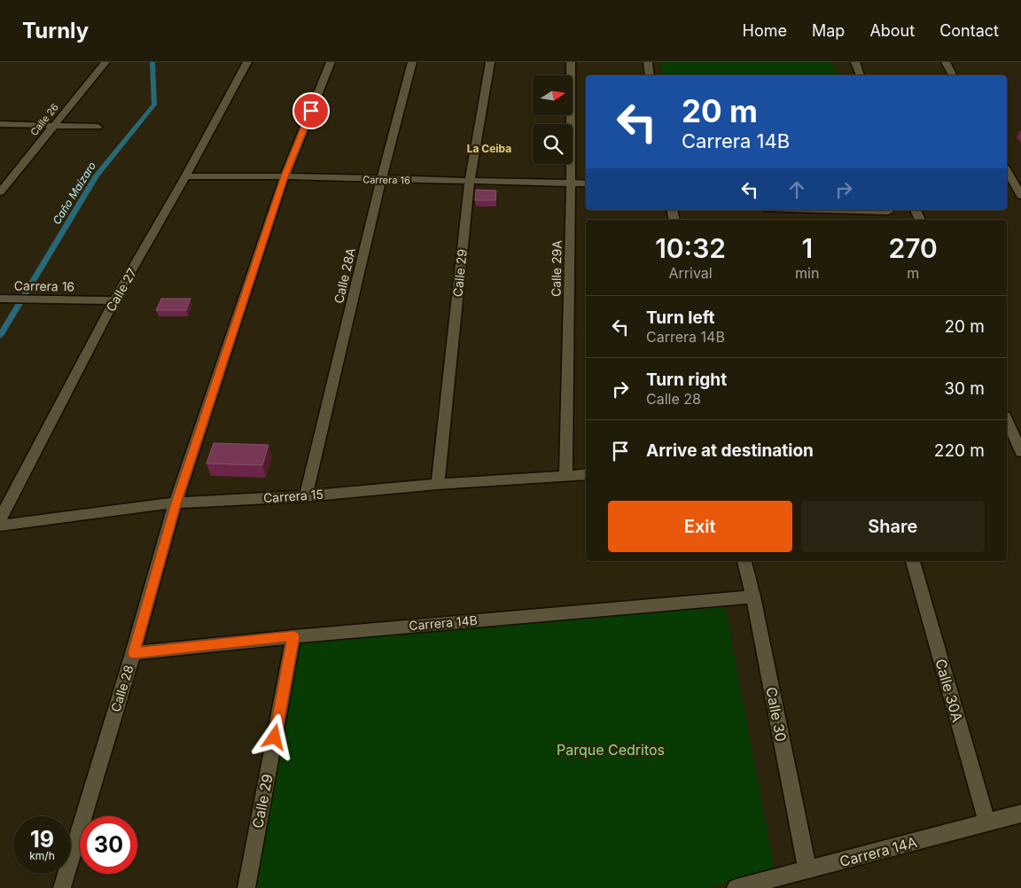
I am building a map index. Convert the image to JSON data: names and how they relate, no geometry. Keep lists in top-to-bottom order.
{
  "streets": {
    "street": [
      "Calle 26",
      "Carrera 16",
      "Calle 29A",
      "Calle 29",
      "Calle 28A",
      "Calle 27",
      "Carrera 15",
      "Carrera 14B",
      "Calle 28",
      "Calle 30A",
      "Calle 30",
      "Carrera 14A"
    ]
  },
  "crossings": [
    ["Carrera 16", "Calle 29A"],
    ["Carrera 16", "Calle 29"],
    ["Carrera 16", "Calle 28A"],
    ["Carrera 16", "Calle 27"],
    ["Carrera 16", "Calle 28"],
    ["Calle 29A", "Carrera 15"],
    ["Calle 29", "Carrera 15"],
    ["Calle 29", "Carrera 14B"],
    ["Calle 28A", "Carrera 15"],
    ["Carrera 15", "Calle 28"],
    ["Carrera 14B", "Calle 28"],
    ["Carrera 14B", "Calle 30"],
    ["Calle 30A", "Carrera 14A"],
    ["Calle 30", "Carrera 14A"]
  ],
  "districts": ["La Ceiba"],
  "water": ["Caño Maizaro"],
  "parks": ["Parque Cedritos"],
  "north": "right",
  "page": {
    "header": "Turnly",
    "nav": [
      "Home",
      "Map",
      "About",
      "Contact"
    ],
    "turn": ["20 m", "Carrera 14B"],
    "eta": [
      "10:32",
      "Arrival",
      "1",
      "min",
      "270",
      "m"
    ],
    "list": [
      {
        "name": "Turn left",
        "note": "Carrera 14B",
        "value": "20 m"
      },
      {
        "name": "Turn right",
        "note": "Calle 28",
        "value": "30 m"
      },
      {
        "name": "Arrive at destination",
        "value": "220 m"
      }
    ],
    "buttons": ["Exit", "Share"],
    "speed": "19 km/h",
    "limit": "30"
  }
}
